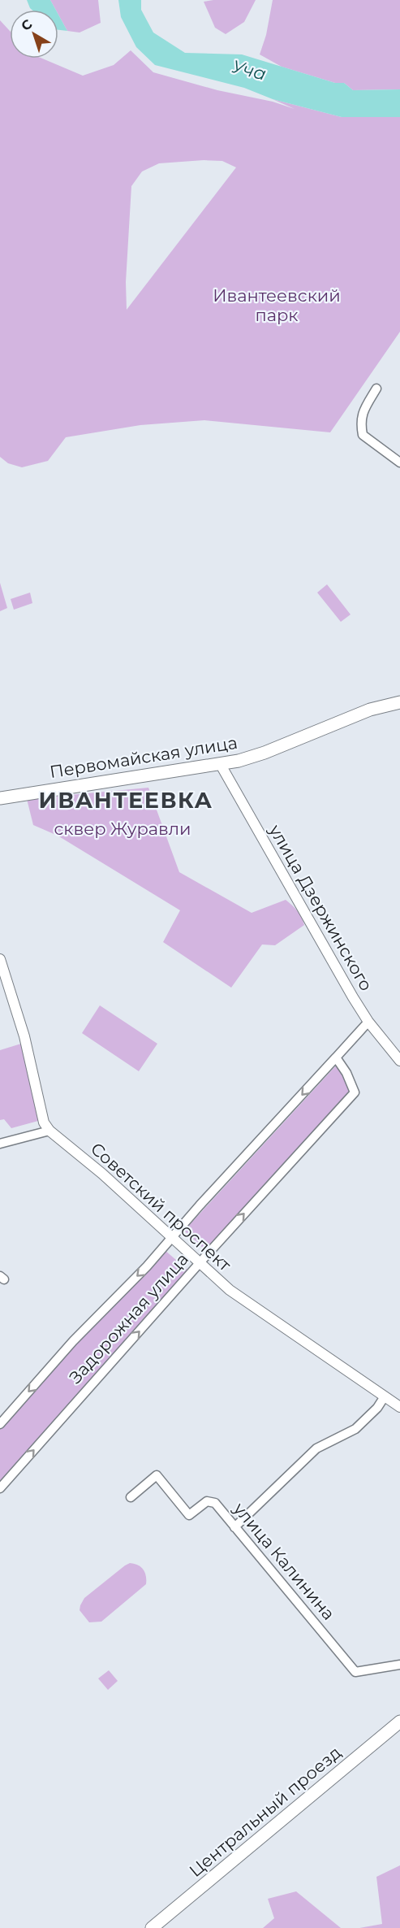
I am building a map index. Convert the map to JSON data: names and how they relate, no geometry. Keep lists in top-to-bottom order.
{
  "streets": {
    "main road": ["Первомайская улица", "Центральный проезд"],
    "street": [
      "улица Дзержинского",
      "Советский проспект",
      "Задорожная улица",
      "улица Калинина"
    ]
  },
  "crossings": [
    ["Первомайская улица", "улица Дзержинского"],
    ["улица Дзержинского", "Задорожная улица"],
    ["Советский проспект", "Задорожная улица"]
  ],
  "districts": ["ИВАНТЕЕВКА"],
  "water": ["Уча"],
  "parks": ["Ивантеевский парк", "сквер Журавли"],
  "north": "top left"
}
